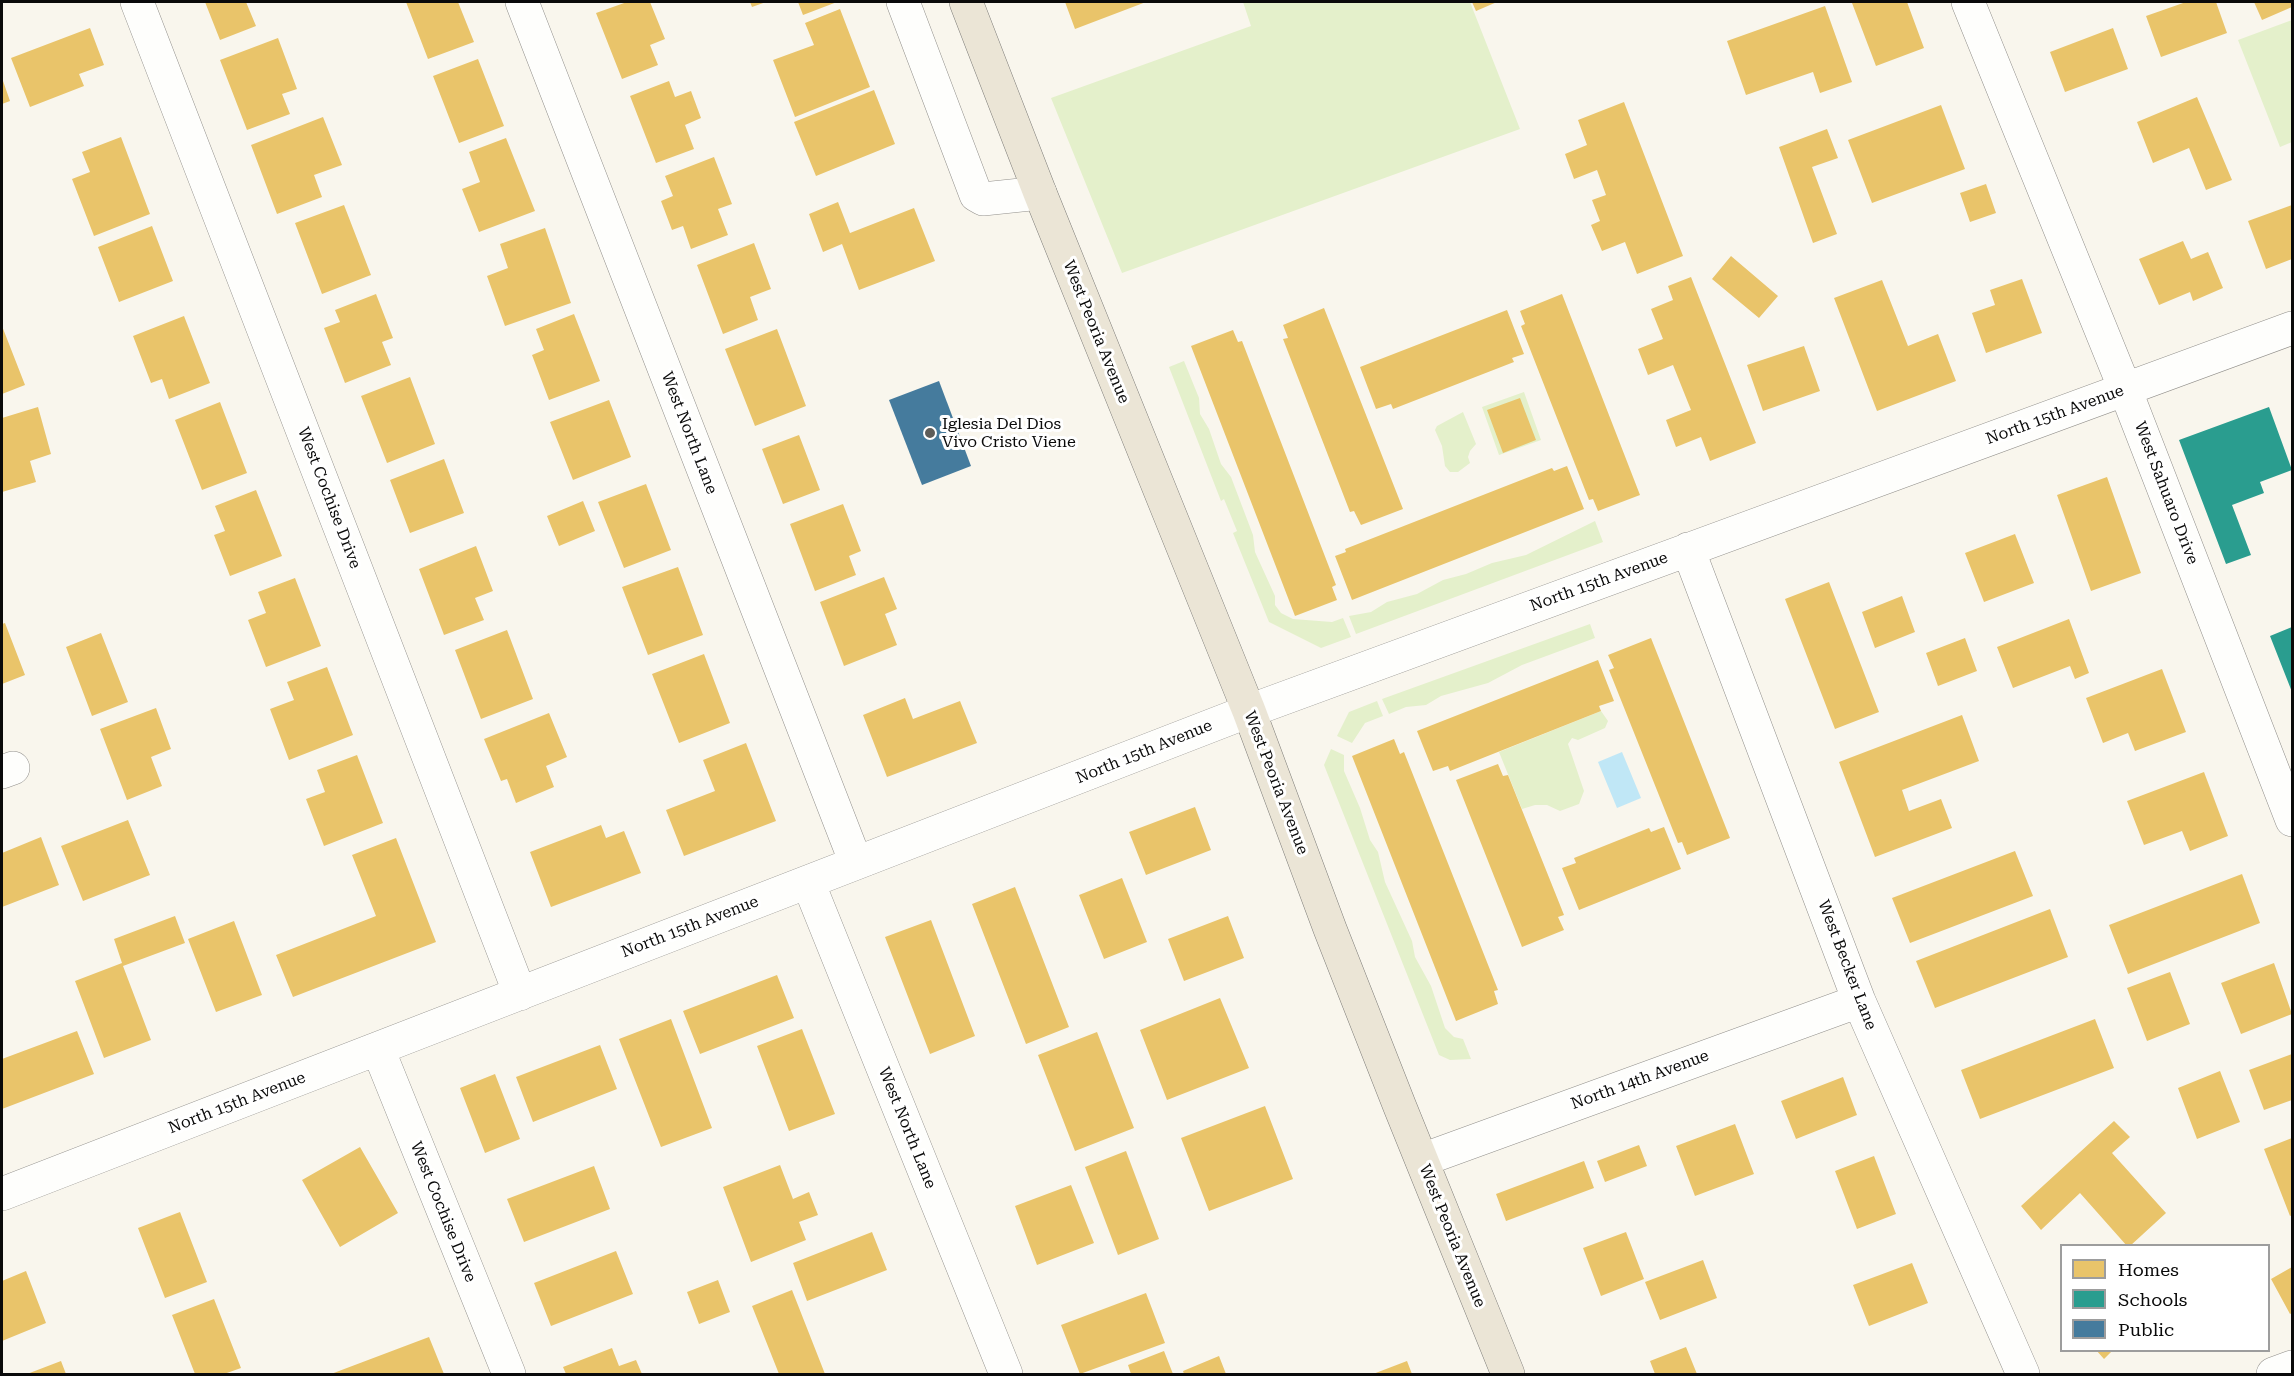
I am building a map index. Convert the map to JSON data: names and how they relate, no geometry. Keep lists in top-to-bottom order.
{
  "streets": {
    "main road": ["West Peoria Avenue"],
    "street": [
      "North 15th Avenue",
      "West North Lane",
      "West Sahuaro Drive",
      "West Cochise Drive",
      "West Becker Lane",
      "North 14th Avenue"
    ]
  },
  "crossings": [
    ["West Peoria Avenue", "North 15th Avenue"],
    ["West Peoria Avenue", "North 14th Avenue"],
    ["North 15th Avenue", "West North Lane"],
    ["North 15th Avenue", "West Sahuaro Drive"],
    ["North 15th Avenue", "West Cochise Drive"],
    ["North 15th Avenue", "West Becker Lane"],
    ["West Becker Lane", "North 14th Avenue"]
  ],
  "places": ["Iglesia Del Dios Vivo Cristo Viene"],
  "legend": ["Homes", "Schools", "Public"]
}
